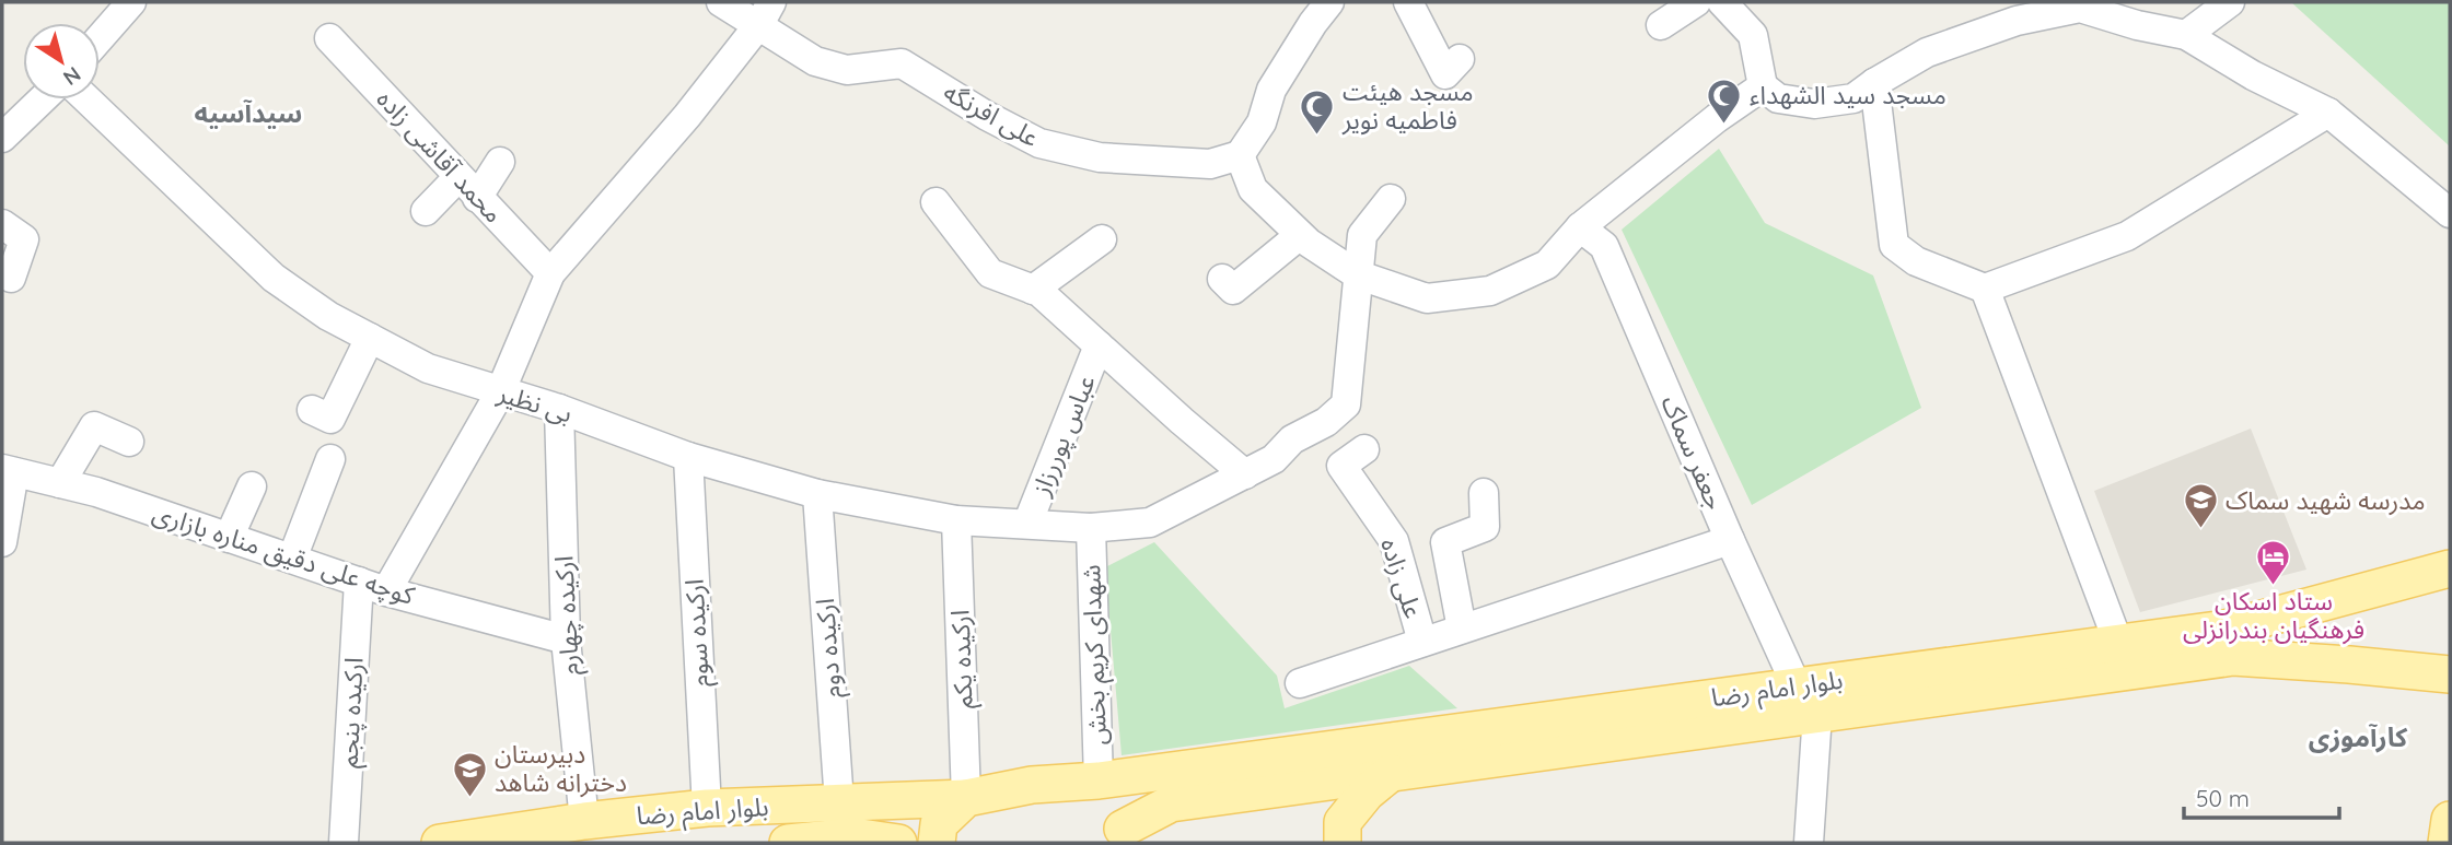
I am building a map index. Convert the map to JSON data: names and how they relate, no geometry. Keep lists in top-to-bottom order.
{
  "streets": {
    "main road": ["بلوار امام رضا"],
    "street": [
      "علی افرنگه",
      "محمد آقاشی زاده",
      "بی نظیر",
      "عباس پوررزاز",
      "جعفر سماک",
      "کوچه علی دقیق مناره بازاری",
      "علی زاده",
      "ارکیده چهارم",
      "ارکیده سوم",
      "ارکیده دوم",
      "شهدای کریم بخش",
      "ارکیده یکم",
      "ارکیده پنجم"
    ]
  },
  "crossings": [
    ["بی نظیر", "عباس پوررزاز"],
    ["بی نظیر", "ارکیده چهارم"],
    ["بی نظیر", "ارکیده سوم"],
    ["بی نظیر", "ارکیده دوم"],
    ["بی نظیر", "شهدای کریم بخش"],
    ["بی نظیر", "ارکیده یکم"],
    ["جعفر سماک", "بلوار امام رضا"],
    ["کوچه علی دقیق مناره بازاری", "ارکیده چهارم"],
    ["کوچه علی دقیق مناره بازاری", "ارکیده پنجم"],
    ["ارکیده چهارم", "بلوار امام رضا"],
    ["ارکیده سوم", "بلوار امام رضا"],
    ["ارکیده دوم", "بلوار امام رضا"],
    ["شهدای کریم بخش", "بلوار امام رضا"],
    ["ارکیده یکم", "بلوار امام رضا"]
  ],
  "districts": ["سیدآسیه", "کارآموزی"],
  "places": {
    "mosque": ["مسجد سید الشهداء", "مسجد هیئت فاطمیه نویر"],
    "school or university": ["مدرسه شهید سماک", "دبیرستان دخترانه شاهد"],
    "hotel": ["ستاد اسکان فرهنگیان بندرانزلی"]
  },
  "scale_bar": "50 m",
  "north": "bottom right"
}
